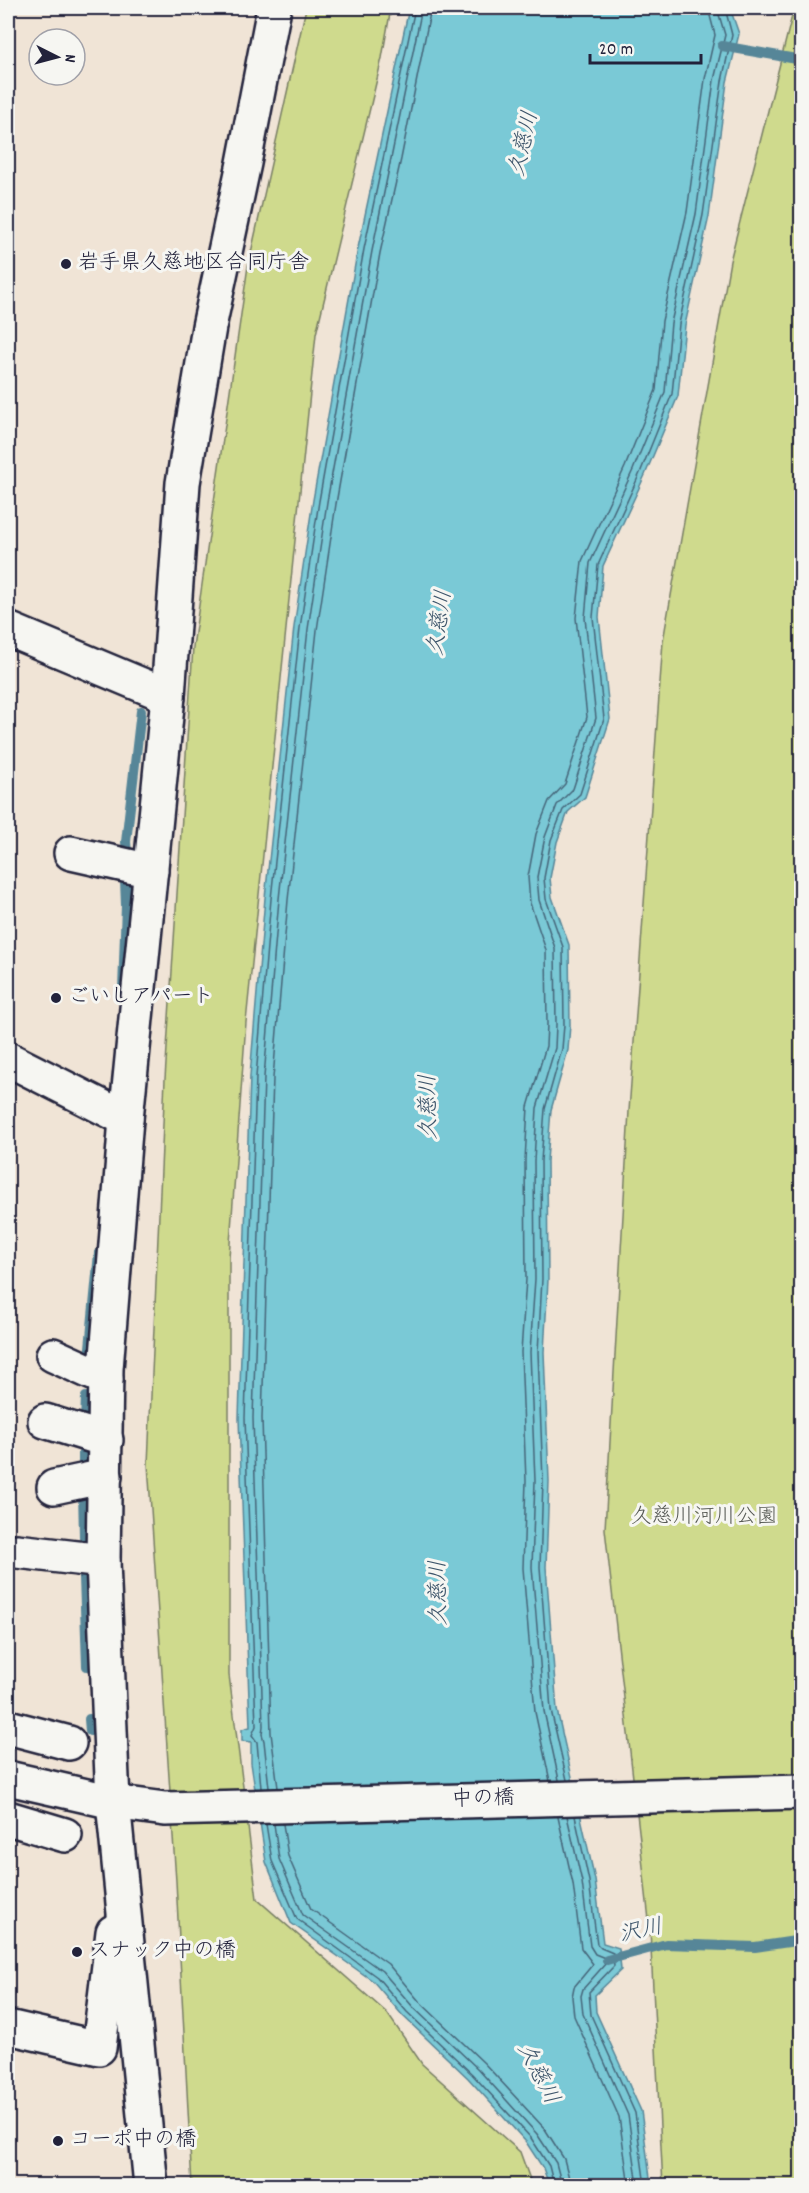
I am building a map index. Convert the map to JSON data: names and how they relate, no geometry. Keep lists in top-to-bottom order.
{
  "streets": {
    "street": ["中の橋"]
  },
  "water": ["久慈川", "沢川"],
  "parks": ["久慈川河川公園"],
  "places": [
    "岩手県久慈地区合同庁舎",
    "ごいしアパート",
    "スナック中の橋",
    "コーポ中の橋"
  ],
  "scale_bar": "20 m",
  "north": "right"
}
